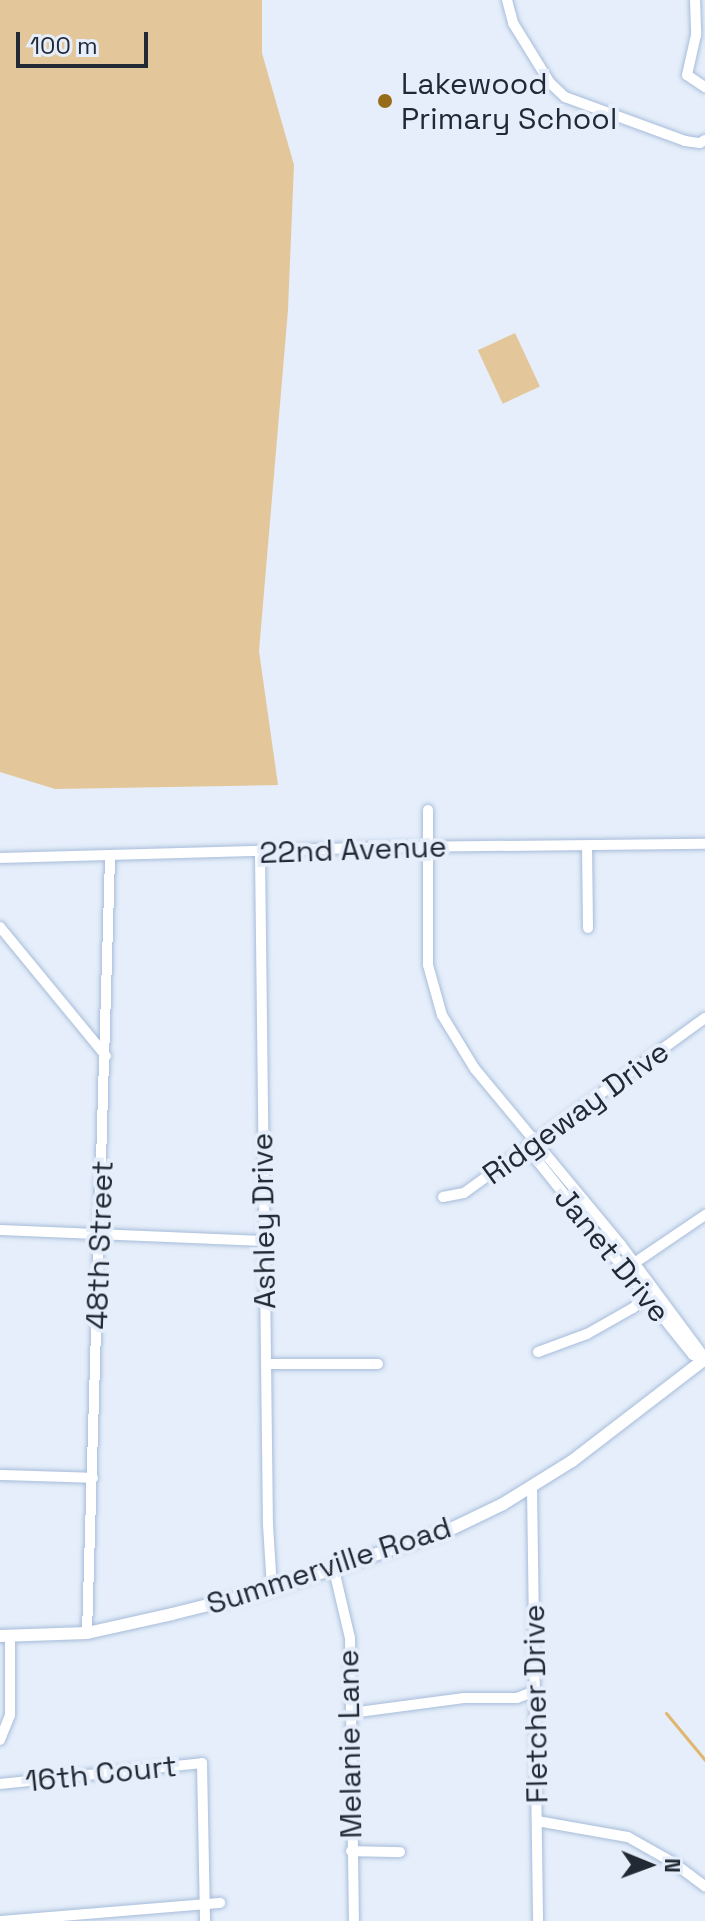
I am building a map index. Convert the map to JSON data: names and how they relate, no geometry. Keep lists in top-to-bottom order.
{
  "streets": {
    "main road": ["Summerville Road"],
    "street": [
      "22nd Avenue",
      "Ridgeway Drive",
      "Ashley Drive",
      "48th Street",
      "Janet Drive",
      "Fletcher Drive",
      "Melanie Lane",
      "16th Court"
    ]
  },
  "crossings": [
    ["22nd Avenue", "Ashley Drive"],
    ["22nd Avenue", "48th Street"],
    ["22nd Avenue", "Janet Drive"],
    ["Ridgeway Drive", "Janet Drive"],
    ["Ashley Drive", "Summerville Road"],
    ["48th Street", "Summerville Road"],
    ["Janet Drive", "Summerville Road"],
    ["Summerville Road", "Fletcher Drive"],
    ["Summerville Road", "Melanie Lane"]
  ],
  "places": ["Lakewood Primary School"],
  "scale_bar": "100 m",
  "north": "right"
}
